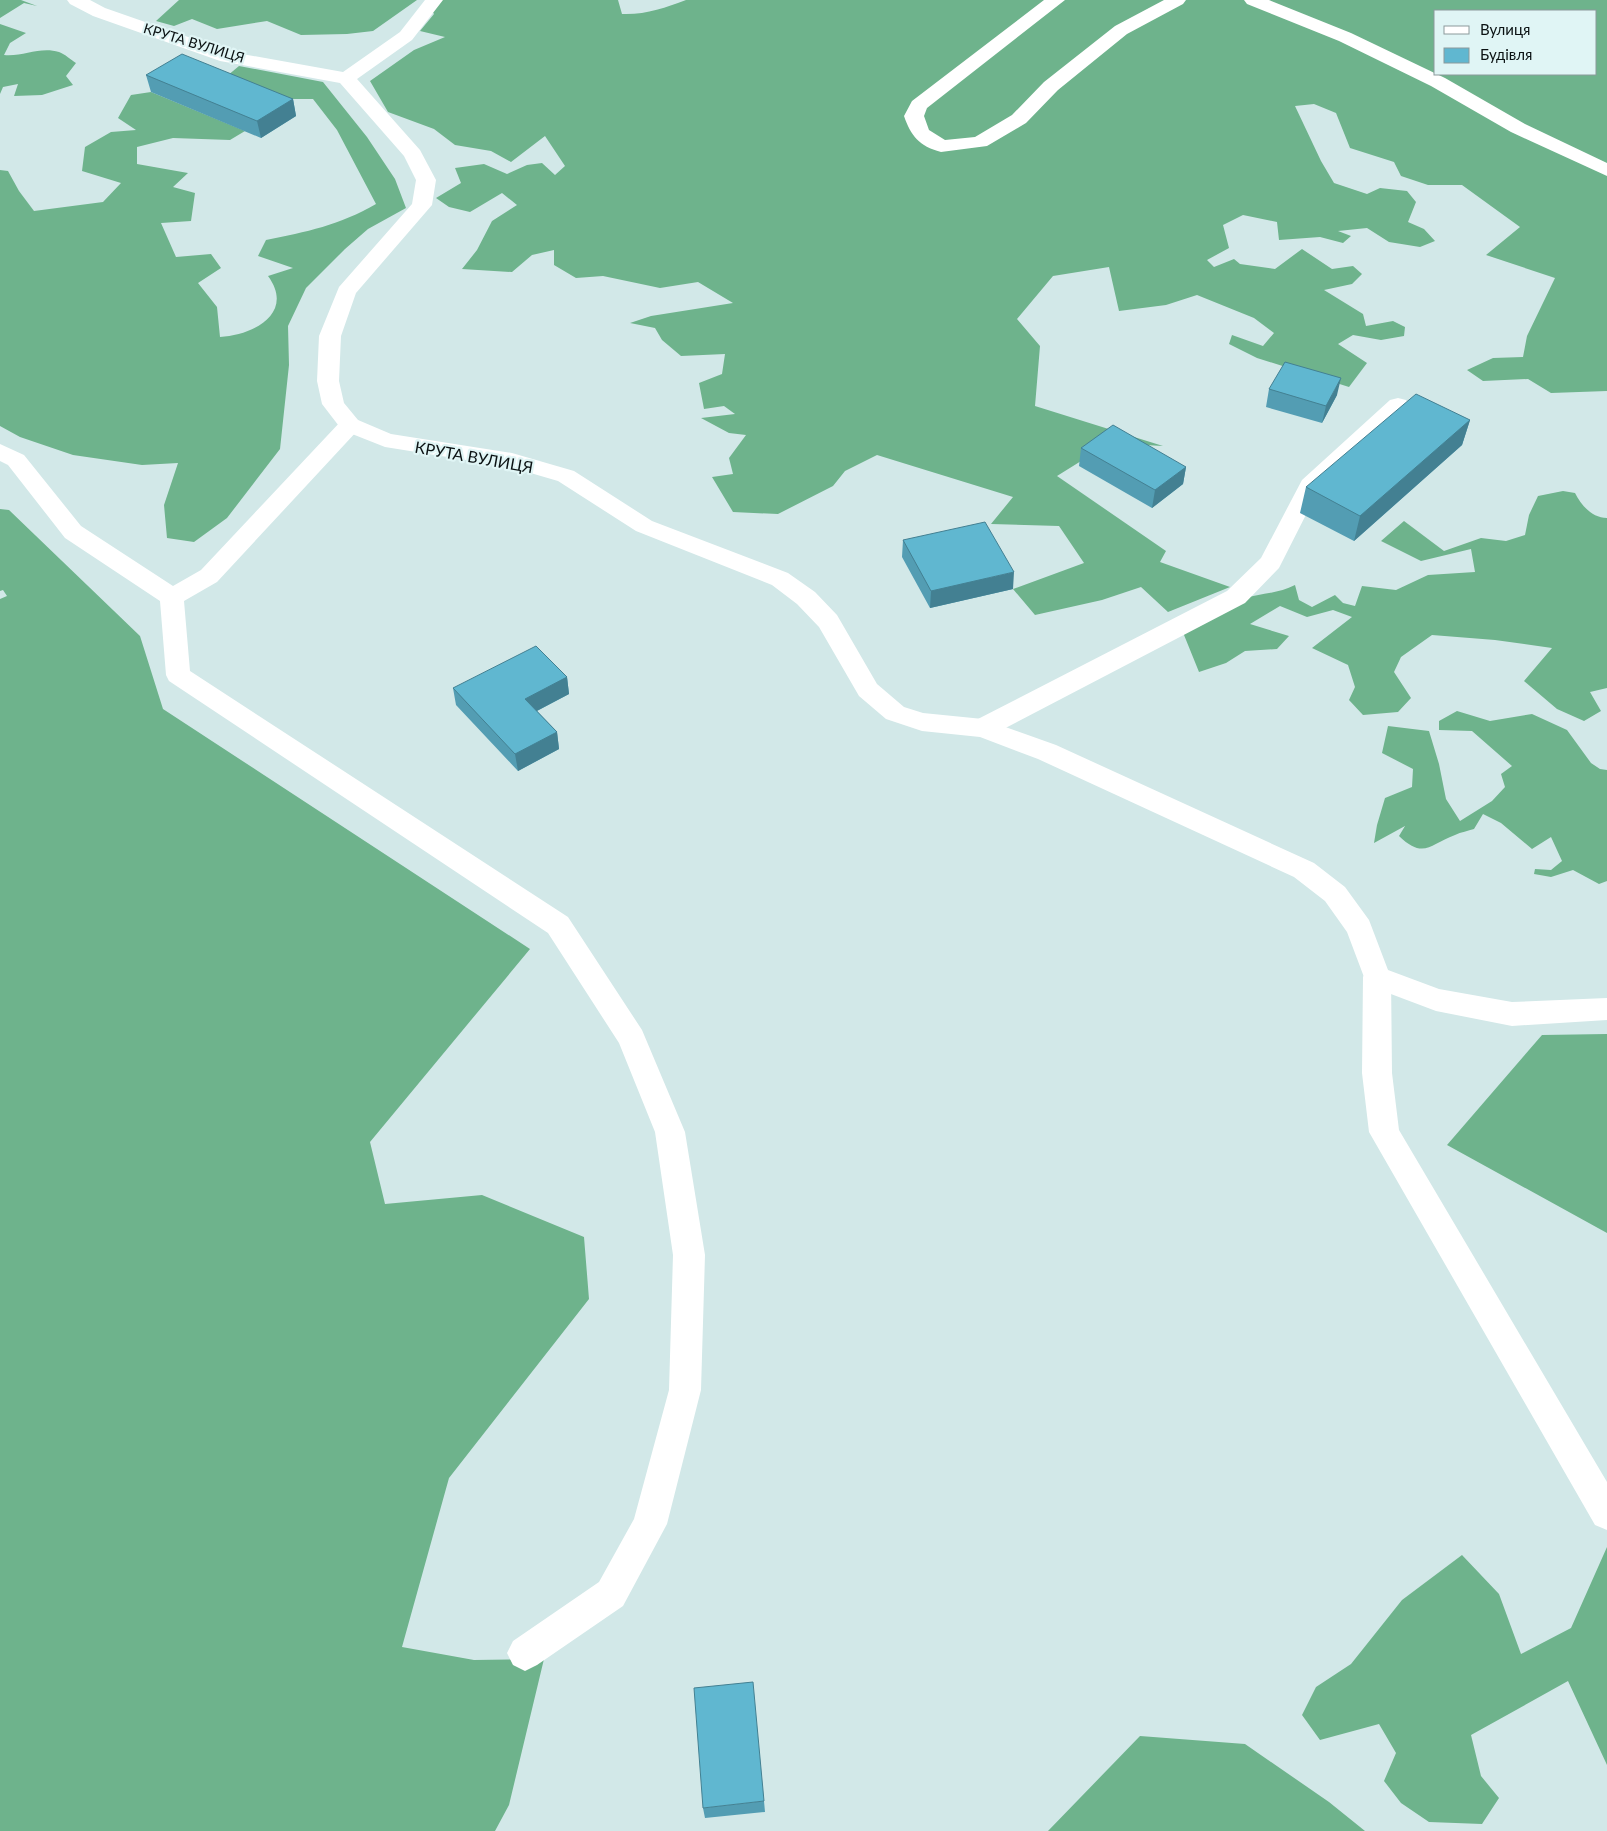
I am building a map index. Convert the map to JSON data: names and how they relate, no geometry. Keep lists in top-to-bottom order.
{
  "streets": {
    "street": ["КРУТА ВУЛИЦЯ"]
  },
  "legend": ["Вулиця", "Будівля"]
}
